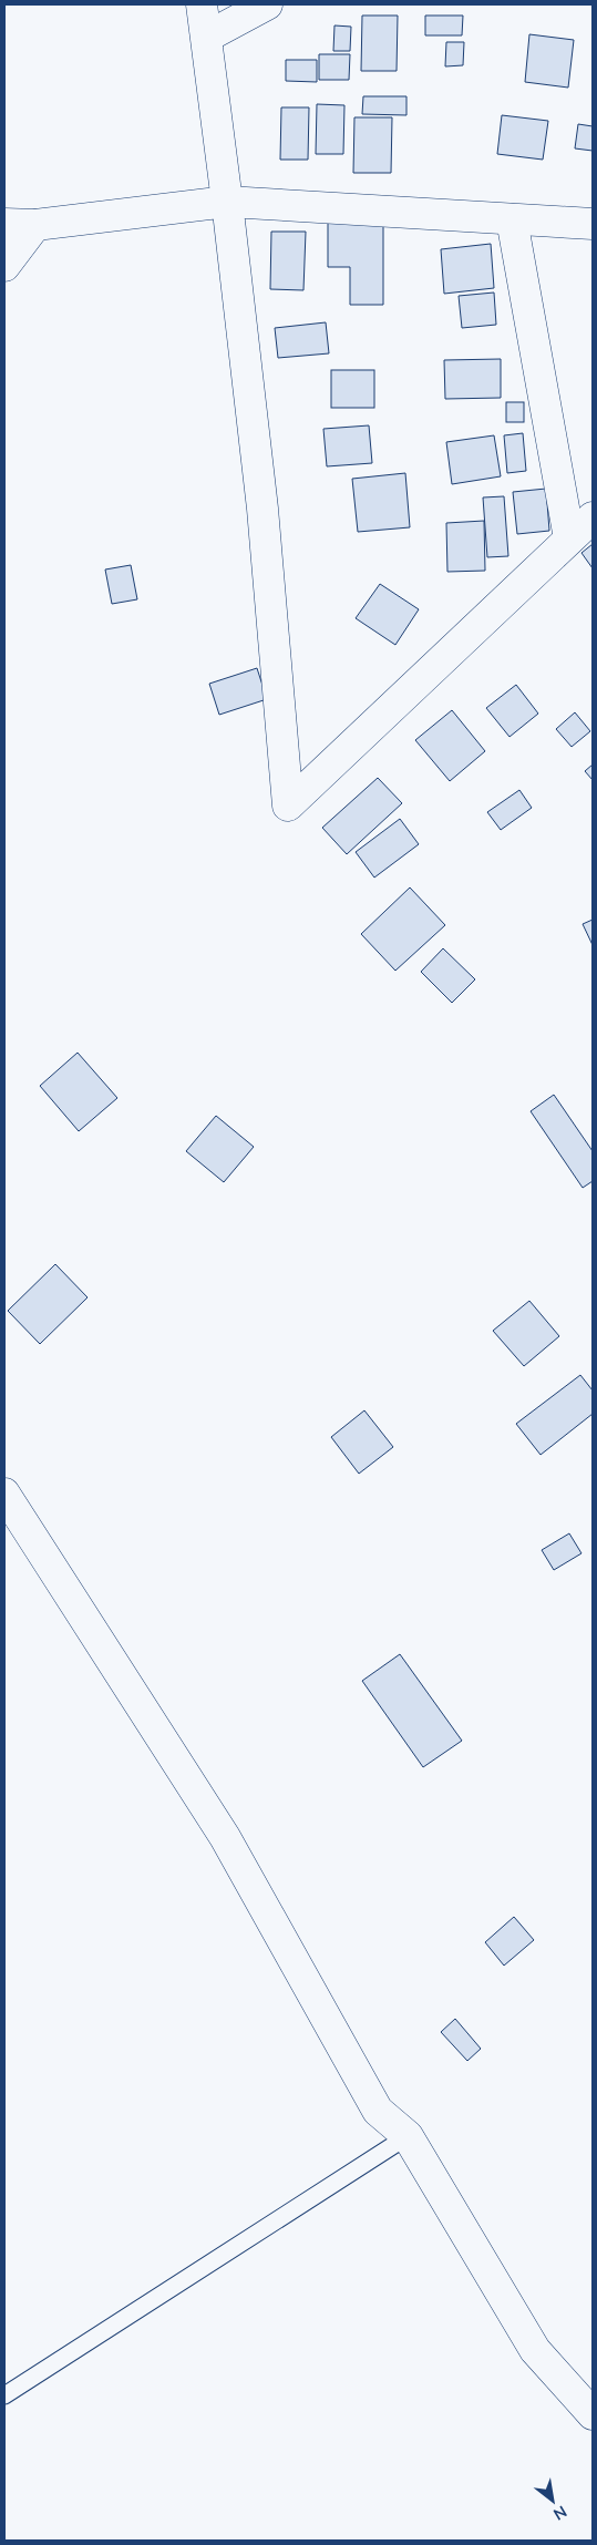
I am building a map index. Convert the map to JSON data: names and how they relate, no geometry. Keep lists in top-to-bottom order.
{
  "north": "bottom right"
}
